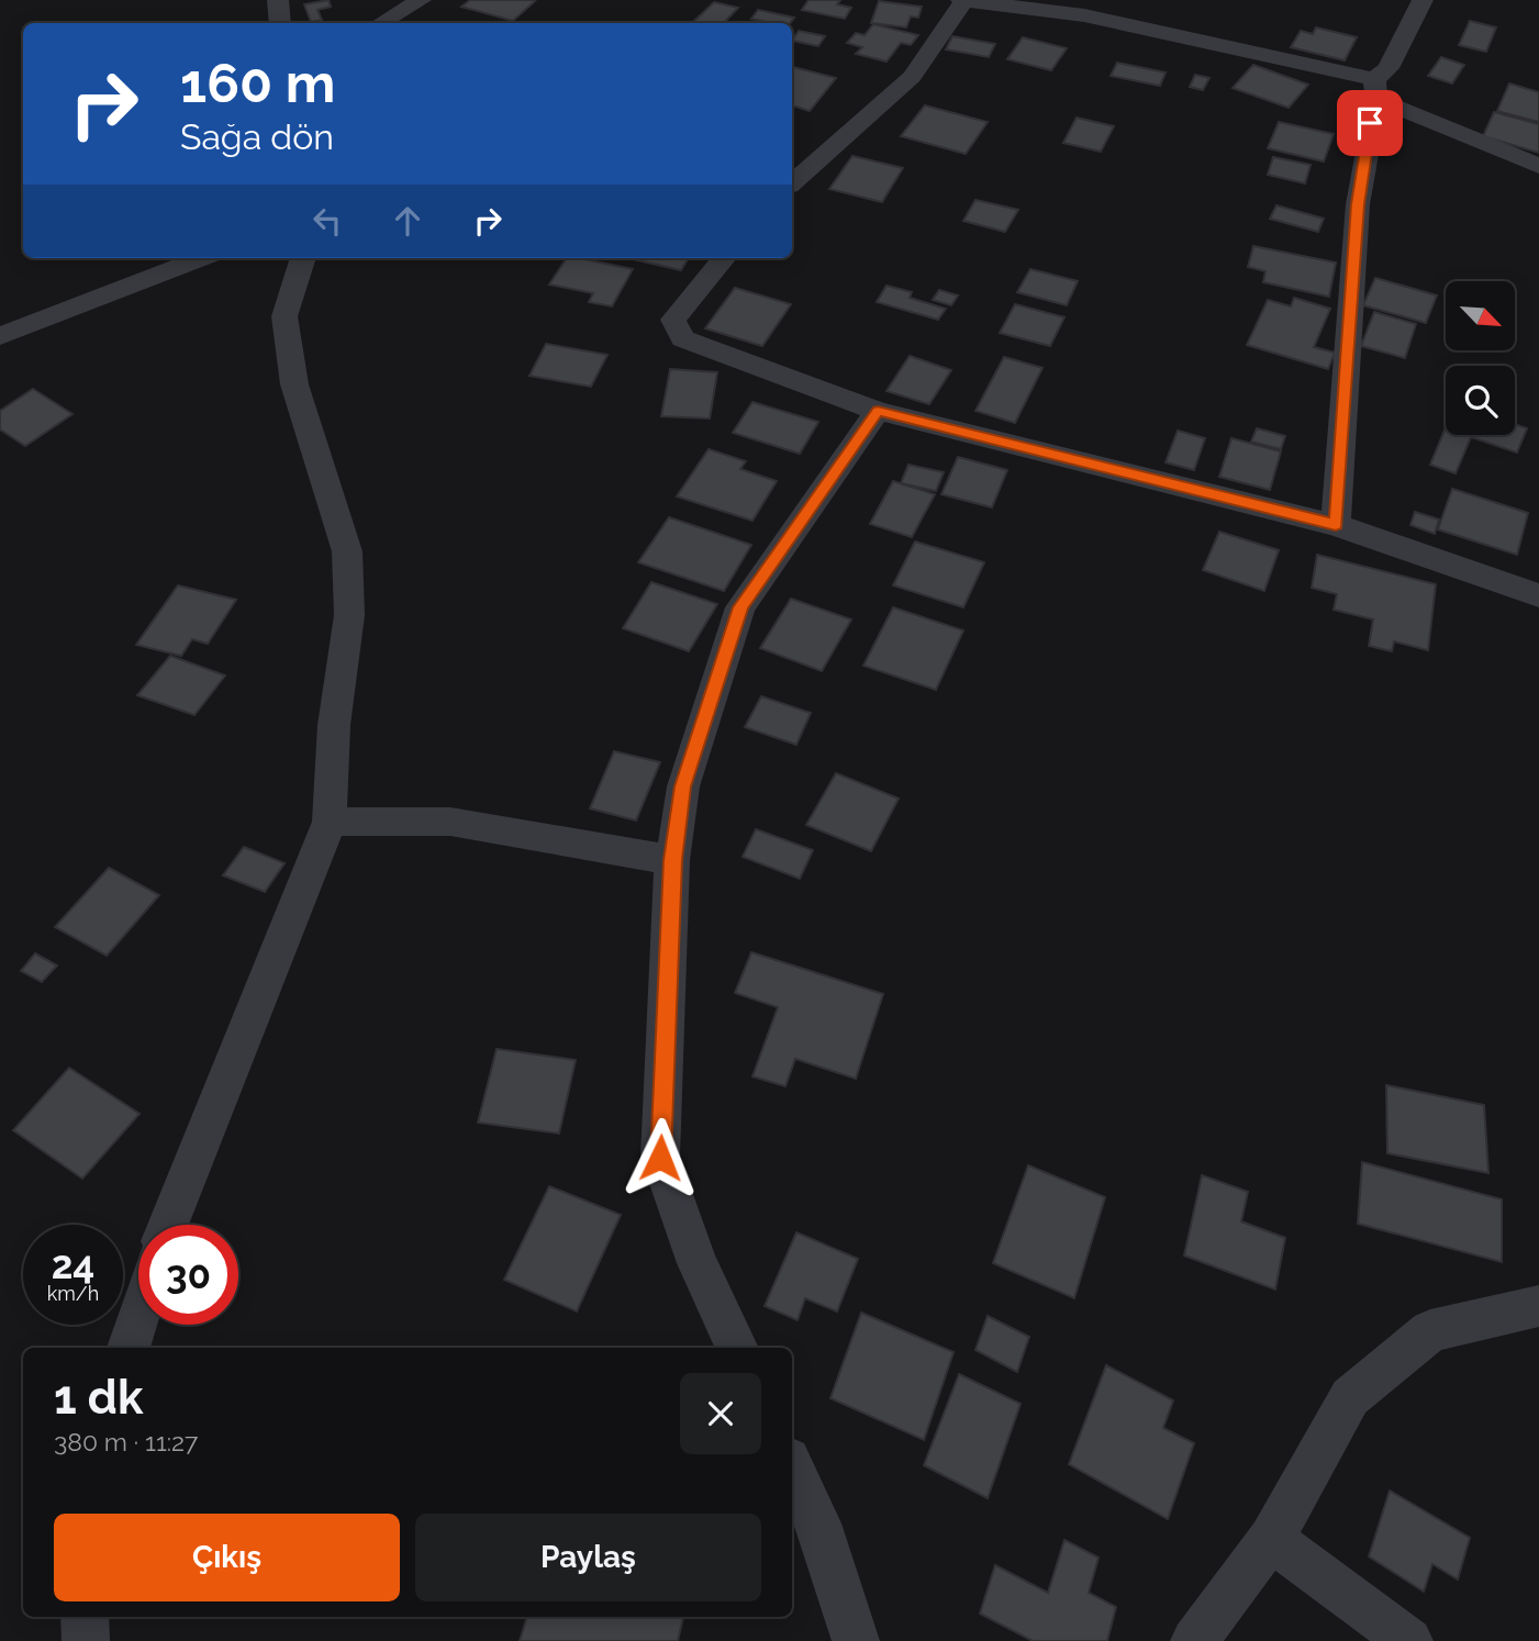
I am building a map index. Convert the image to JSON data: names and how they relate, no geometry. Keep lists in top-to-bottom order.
{
  "north": "bottom right",
  "page": {
    "turn": ["160 m", "Sağa dön"],
    "speed": "24 km/h",
    "limit": "30",
    "heading": ["1 dk", "380 m · 11:27"],
    "buttons": ["Çıkış", "Paylaş"]
  }
}
